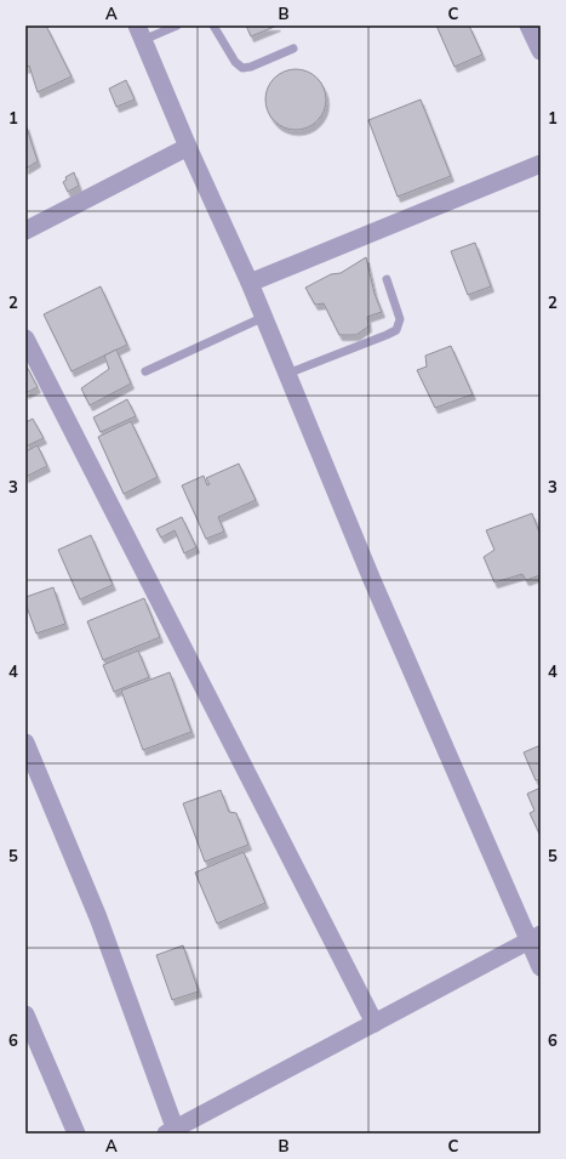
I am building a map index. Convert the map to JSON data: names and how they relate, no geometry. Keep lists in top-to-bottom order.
{
  "grid": {
    "columns": ["A", "B", "C"],
    "rows": [
      "1",
      "2",
      "3",
      "4",
      "5",
      "6"
    ]
  }
}
